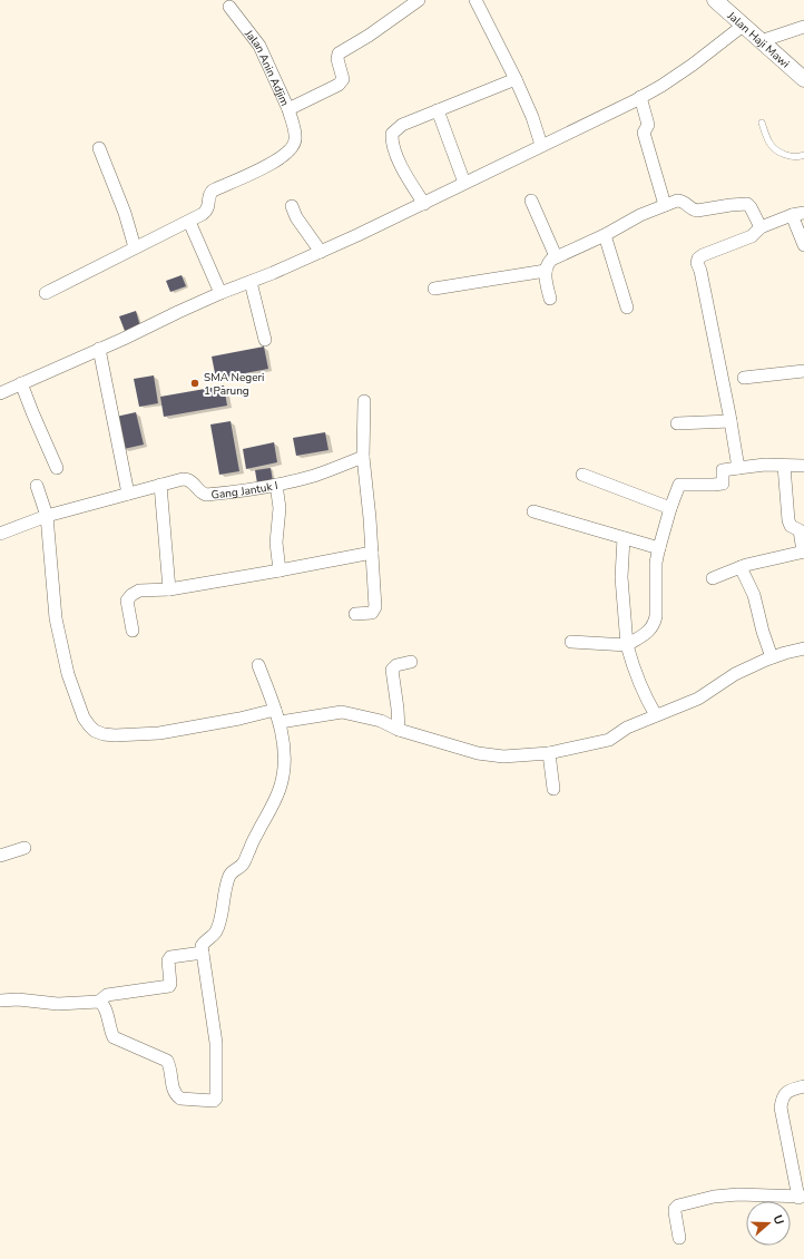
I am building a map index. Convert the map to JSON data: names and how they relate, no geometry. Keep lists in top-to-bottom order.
{
  "streets": {
    "street": ["Jalan Haji Mawi", "Jalan Anin Adjim", "Gang Jantuk I"]
  },
  "places": ["SMA Negeri 1 Parung"],
  "north": "right"
}
